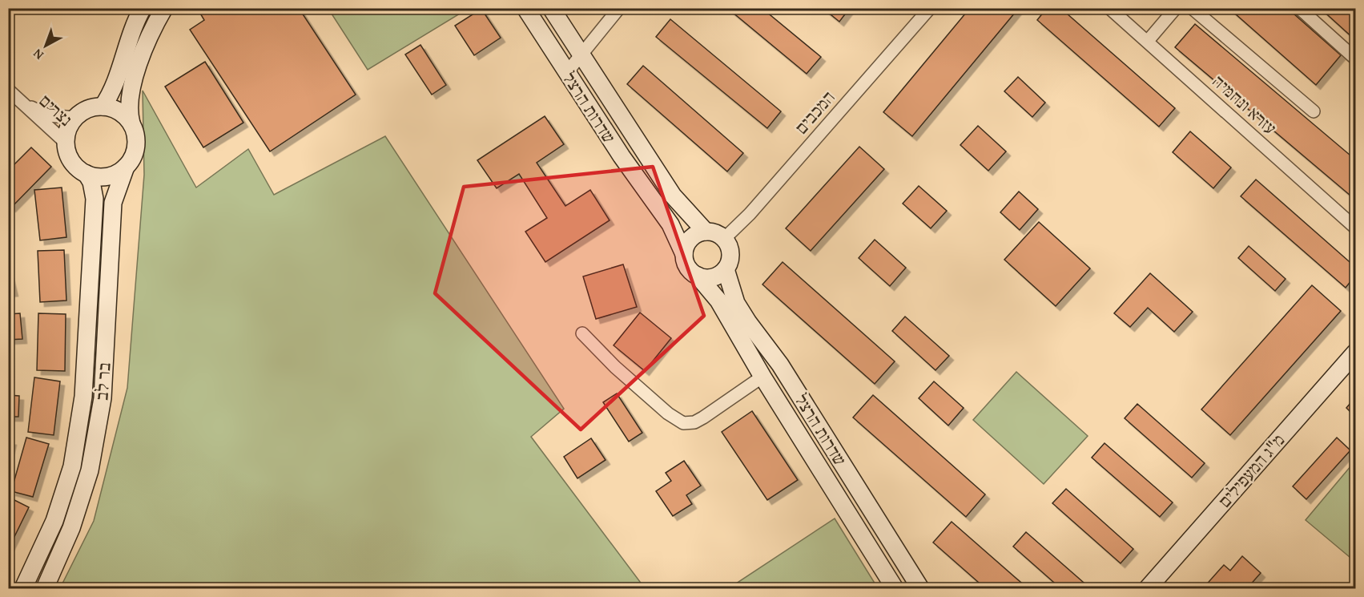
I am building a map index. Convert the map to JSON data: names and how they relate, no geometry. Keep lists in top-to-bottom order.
{
  "streets": {
    "street": [
      "עזרא ונחמיה",
      "שדרות הרצל",
      "נצרים",
      "המכבים",
      "בר לב",
      "מ\"ג המעפילים"
    ]
  },
  "crossings": [
    ["שדרות הרצל", "המכבים"],
    ["נצרים", "בר לב"]
  ],
  "north": "bottom left"
}
